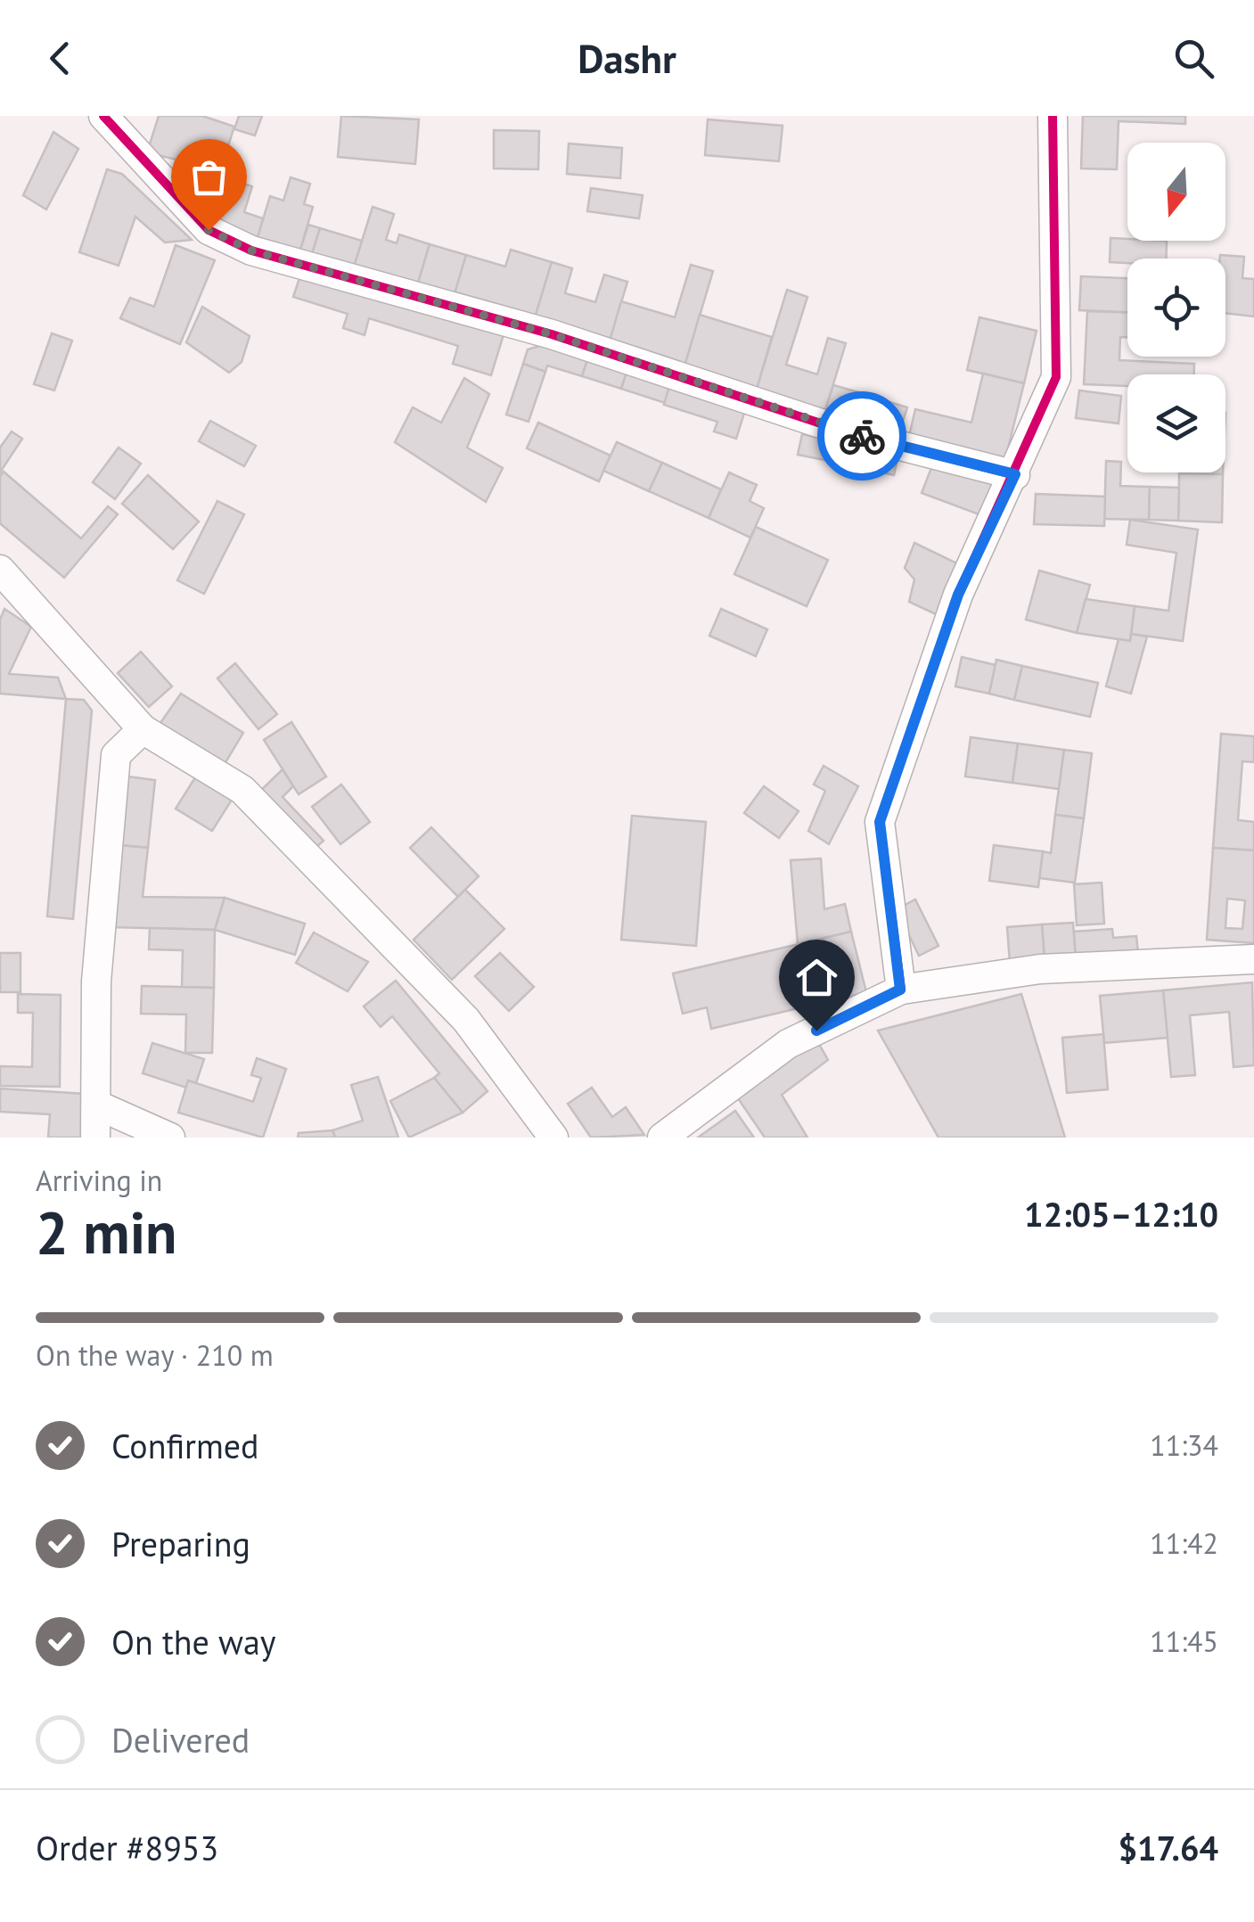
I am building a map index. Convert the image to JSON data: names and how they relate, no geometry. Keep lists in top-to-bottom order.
{
  "north": "bottom",
  "page": {
    "header": "Dashr",
    "heading": ["2 min", "Arriving in", "12:05–12:10"],
    "panel": ["Order #8953", "$17.64"],
    "bar": "On the way · 210 m",
    "list": [
      ["Confirmed", "11:34"],
      ["Preparing", "11:42"],
      ["On the way", "11:45"],
      "Delivered"
    ]
  }
}
